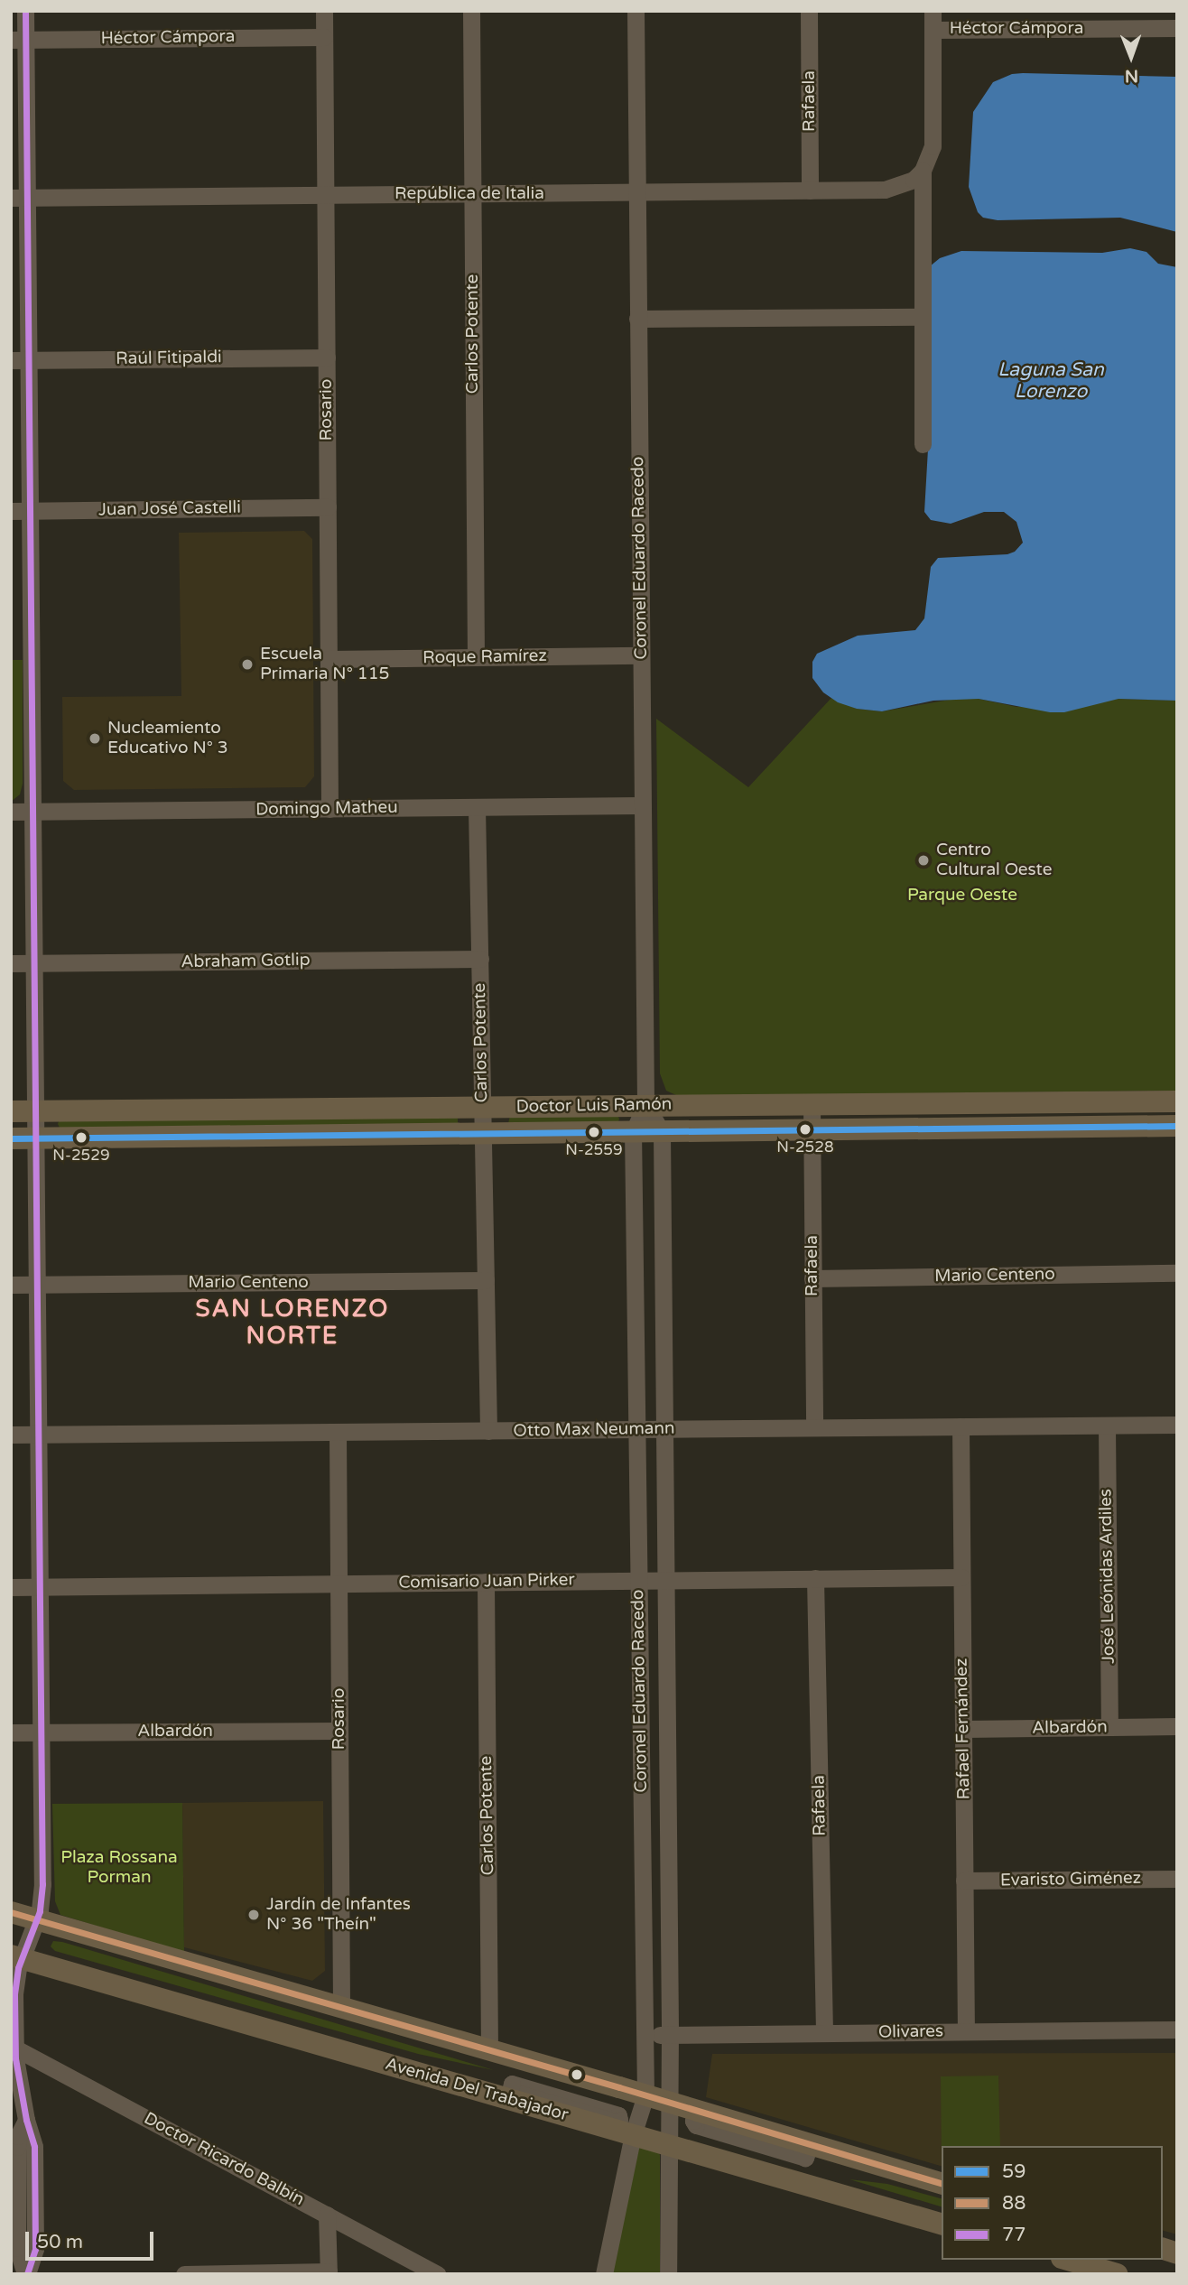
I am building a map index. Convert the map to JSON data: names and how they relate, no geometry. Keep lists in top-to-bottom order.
{
  "streets": {
    "main road": ["Doctor Luis Ramón", "Avenida Del Trabajador"],
    "street": [
      "Héctor Cámpora",
      "Rafaela",
      "República de Italia",
      "Carlos Potente",
      "Raúl Fitipaldi",
      "Rosario",
      "Juan José Castelli",
      "Coronel Eduardo Racedo",
      "Roque Ramírez",
      "Domingo Matheu",
      "Abraham Gotlip",
      "Mario Centeno",
      "Otto Max Neumann",
      "José Leónidas Ardiles",
      "Comisario Juan Pirker",
      "Albardón",
      "Rafael Fernández",
      "Evaristo Giménez",
      "Olivares",
      "Doctor Ricardo Balbín"
    ]
  },
  "crossings": [
    ["Héctor Cámpora", "Rosario"],
    ["Rafaela", "República de Italia"],
    ["Rafaela", "Doctor Luis Ramón"],
    ["Rafaela", "Mario Centeno"],
    ["Rafaela", "Otto Max Neumann"],
    ["Rafaela", "Comisario Juan Pirker"],
    ["Rafaela", "Olivares"],
    ["República de Italia", "Carlos Potente"],
    ["República de Italia", "Rosario"],
    ["República de Italia", "Coronel Eduardo Racedo"],
    ["Carlos Potente", "Roque Ramírez"],
    ["Carlos Potente", "Domingo Matheu"],
    ["Carlos Potente", "Abraham Gotlip"],
    ["Carlos Potente", "Doctor Luis Ramón"],
    ["Carlos Potente", "Mario Centeno"],
    ["Carlos Potente", "Otto Max Neumann"],
    ["Carlos Potente", "Comisario Juan Pirker"],
    ["Raúl Fitipaldi", "Rosario"],
    ["Rosario", "Juan José Castelli"],
    ["Rosario", "Roque Ramírez"],
    ["Rosario", "Domingo Matheu"],
    ["Rosario", "Otto Max Neumann"],
    ["Rosario", "Comisario Juan Pirker"],
    ["Rosario", "Albardón"],
    ["Coronel Eduardo Racedo", "Roque Ramírez"],
    ["Coronel Eduardo Racedo", "Domingo Matheu"],
    ["Coronel Eduardo Racedo", "Doctor Luis Ramón"],
    ["Coronel Eduardo Racedo", "Otto Max Neumann"],
    ["Coronel Eduardo Racedo", "Comisario Juan Pirker"],
    ["Coronel Eduardo Racedo", "Olivares"],
    ["Coronel Eduardo Racedo", "Avenida Del Trabajador"],
    ["Otto Max Neumann", "José Leónidas Ardiles"],
    ["Otto Max Neumann", "Rafael Fernández"],
    ["José Leónidas Ardiles", "Albardón"],
    ["Comisario Juan Pirker", "Rafael Fernández"],
    ["Albardón", "Rafael Fernández"],
    ["Rafael Fernández", "Evaristo Giménez"],
    ["Rafael Fernández", "Olivares"]
  ],
  "districts": ["SAN LORENZO NORTE"],
  "water": ["Laguna San Lorenzo"],
  "parks": ["Parque Oeste", "Plaza Rossana Porman"],
  "places": [
    "Escuela Primaria N° 115",
    "Nucleamiento Educativo N° 3",
    "Centro Cultural Oeste",
    "N-2528",
    "N-2559",
    "N-2529",
    "Jardín de Infantes N° 36 \"Theín\""
  ],
  "lines": ["transit line 77", "transit line 59", "transit line 88"],
  "legend": ["59", "88", "77"],
  "scale_bar": "50 m",
  "north": "bottom"
}
